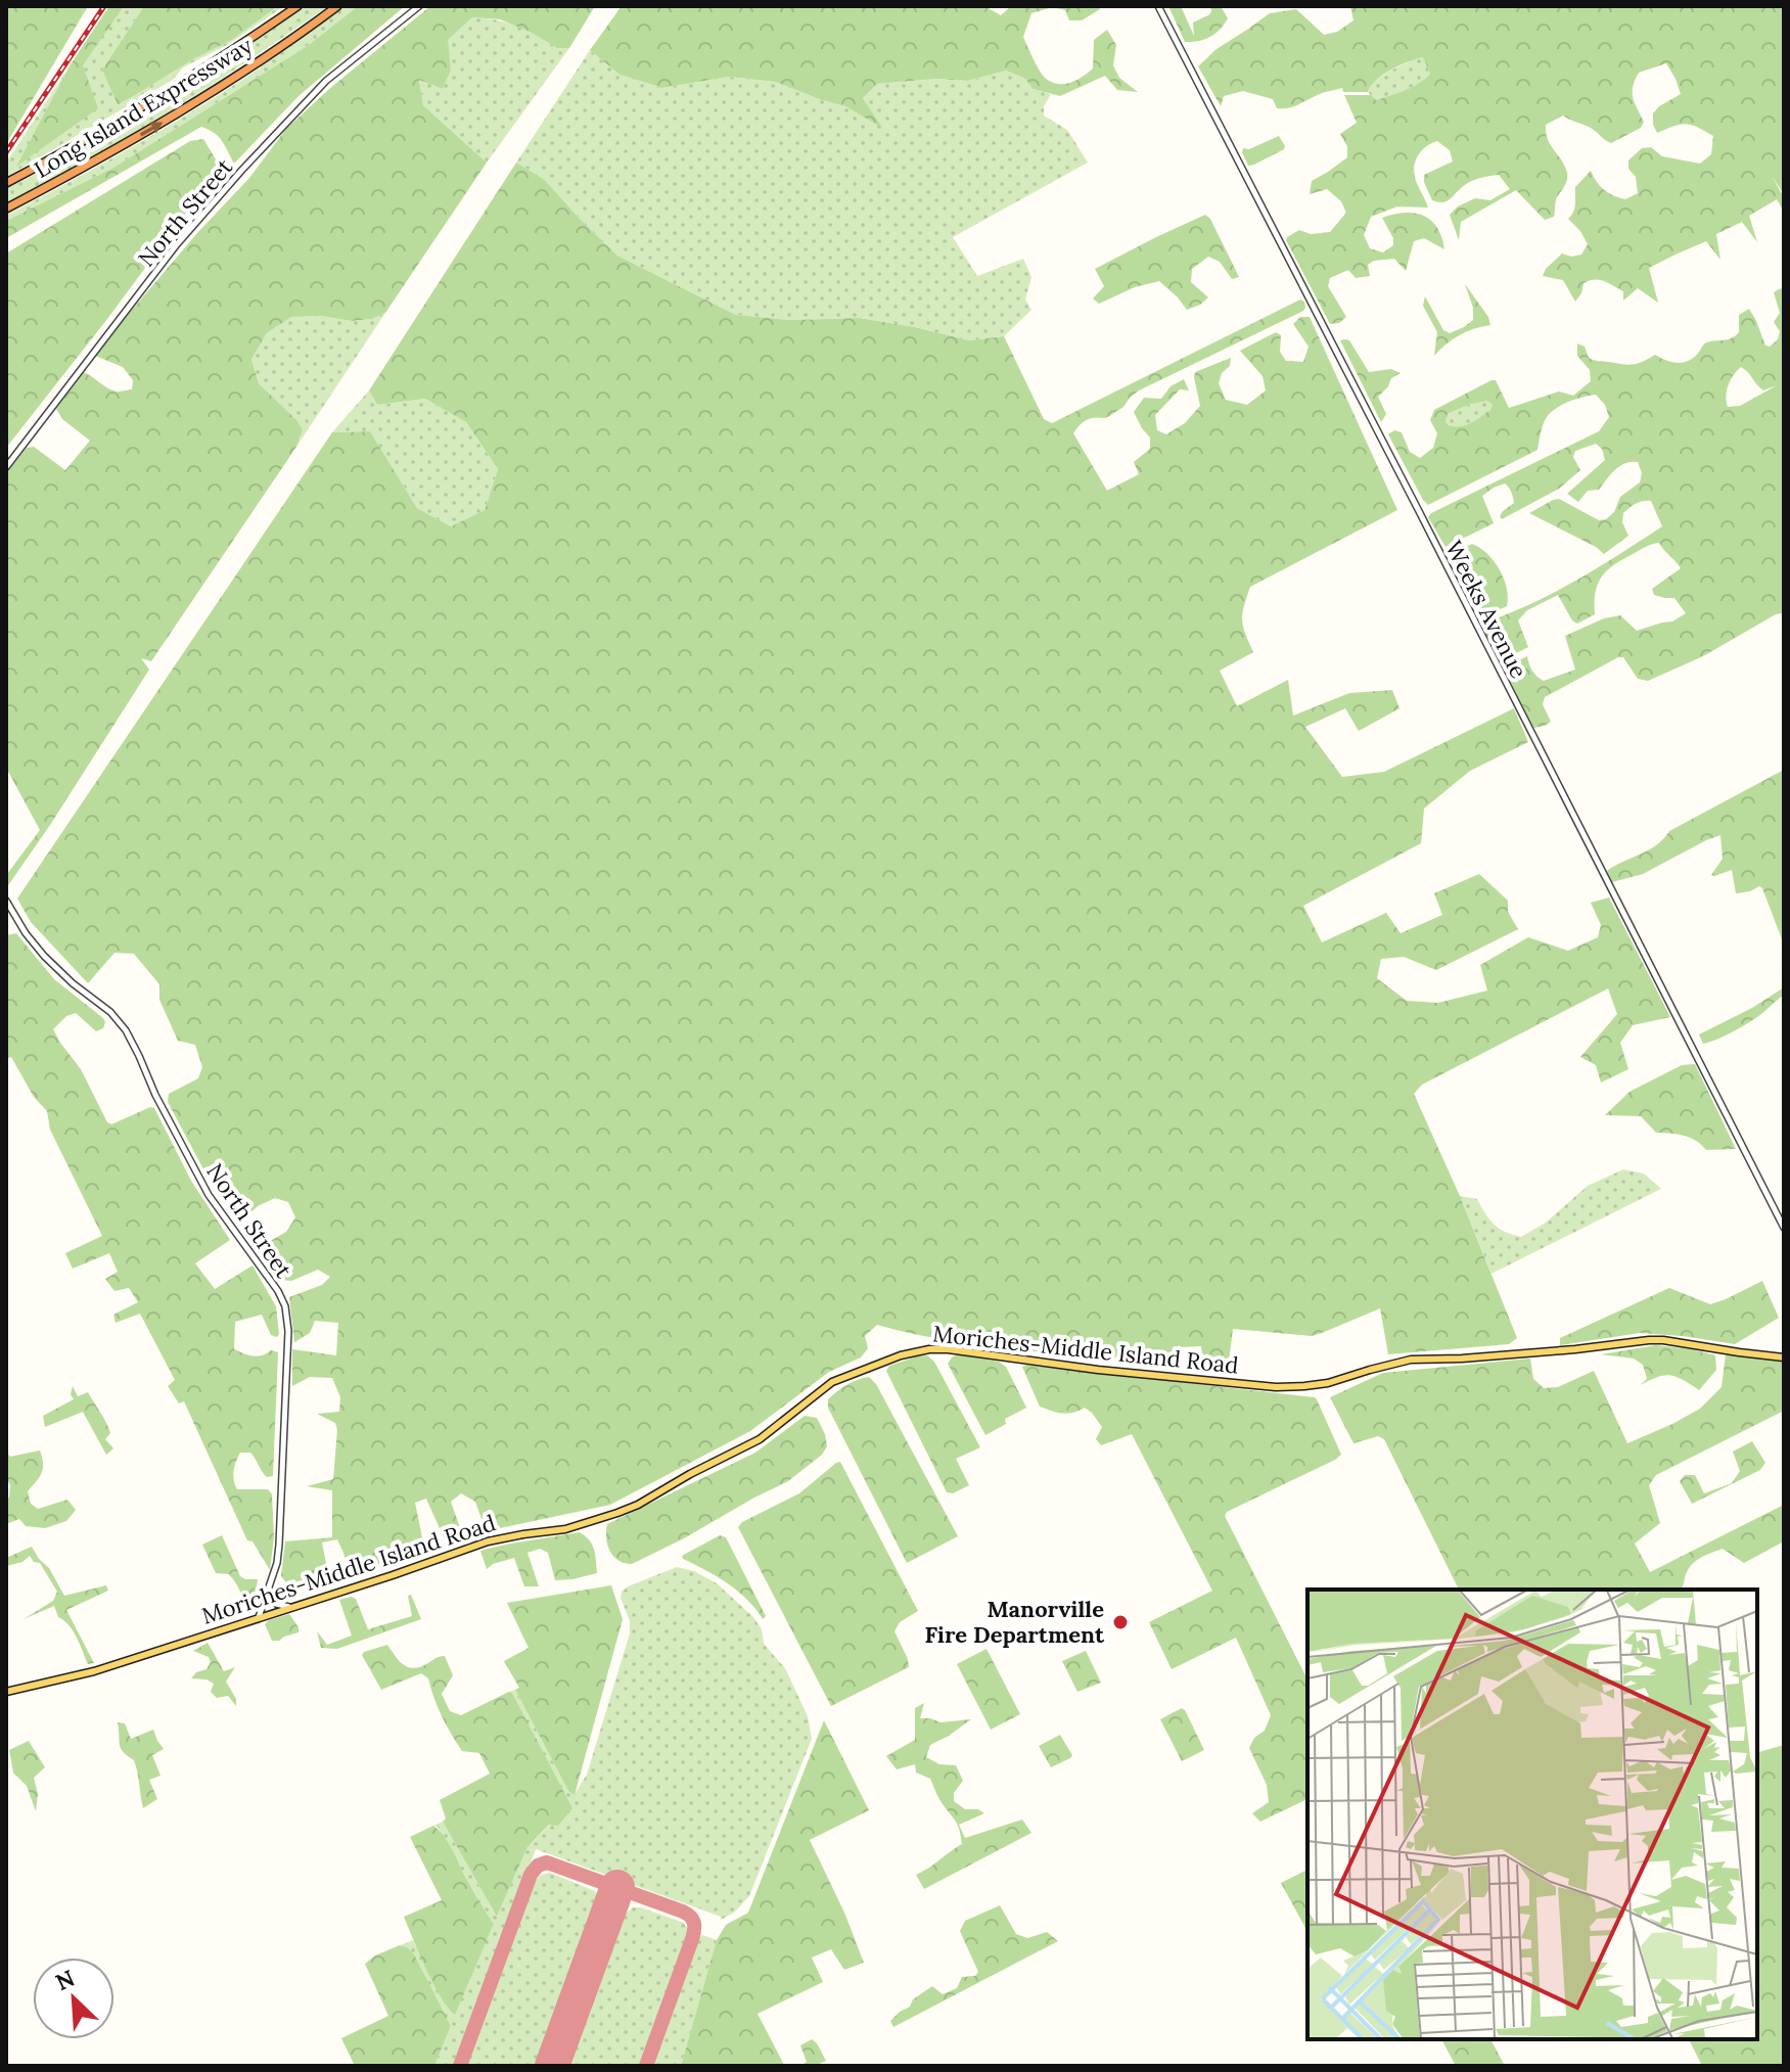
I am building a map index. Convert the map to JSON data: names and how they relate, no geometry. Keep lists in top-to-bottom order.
{
  "streets": {
    "highway": ["Long Island Expressway"],
    "main road": ["Moriches-Middle Island Road"],
    "street": ["North Street", "Weeks Avenue"]
  },
  "crossings": [
    ["North Street", "Moriches-Middle Island Road"]
  ],
  "places": ["Manorville Fire Department"],
  "north": "top left"
}
